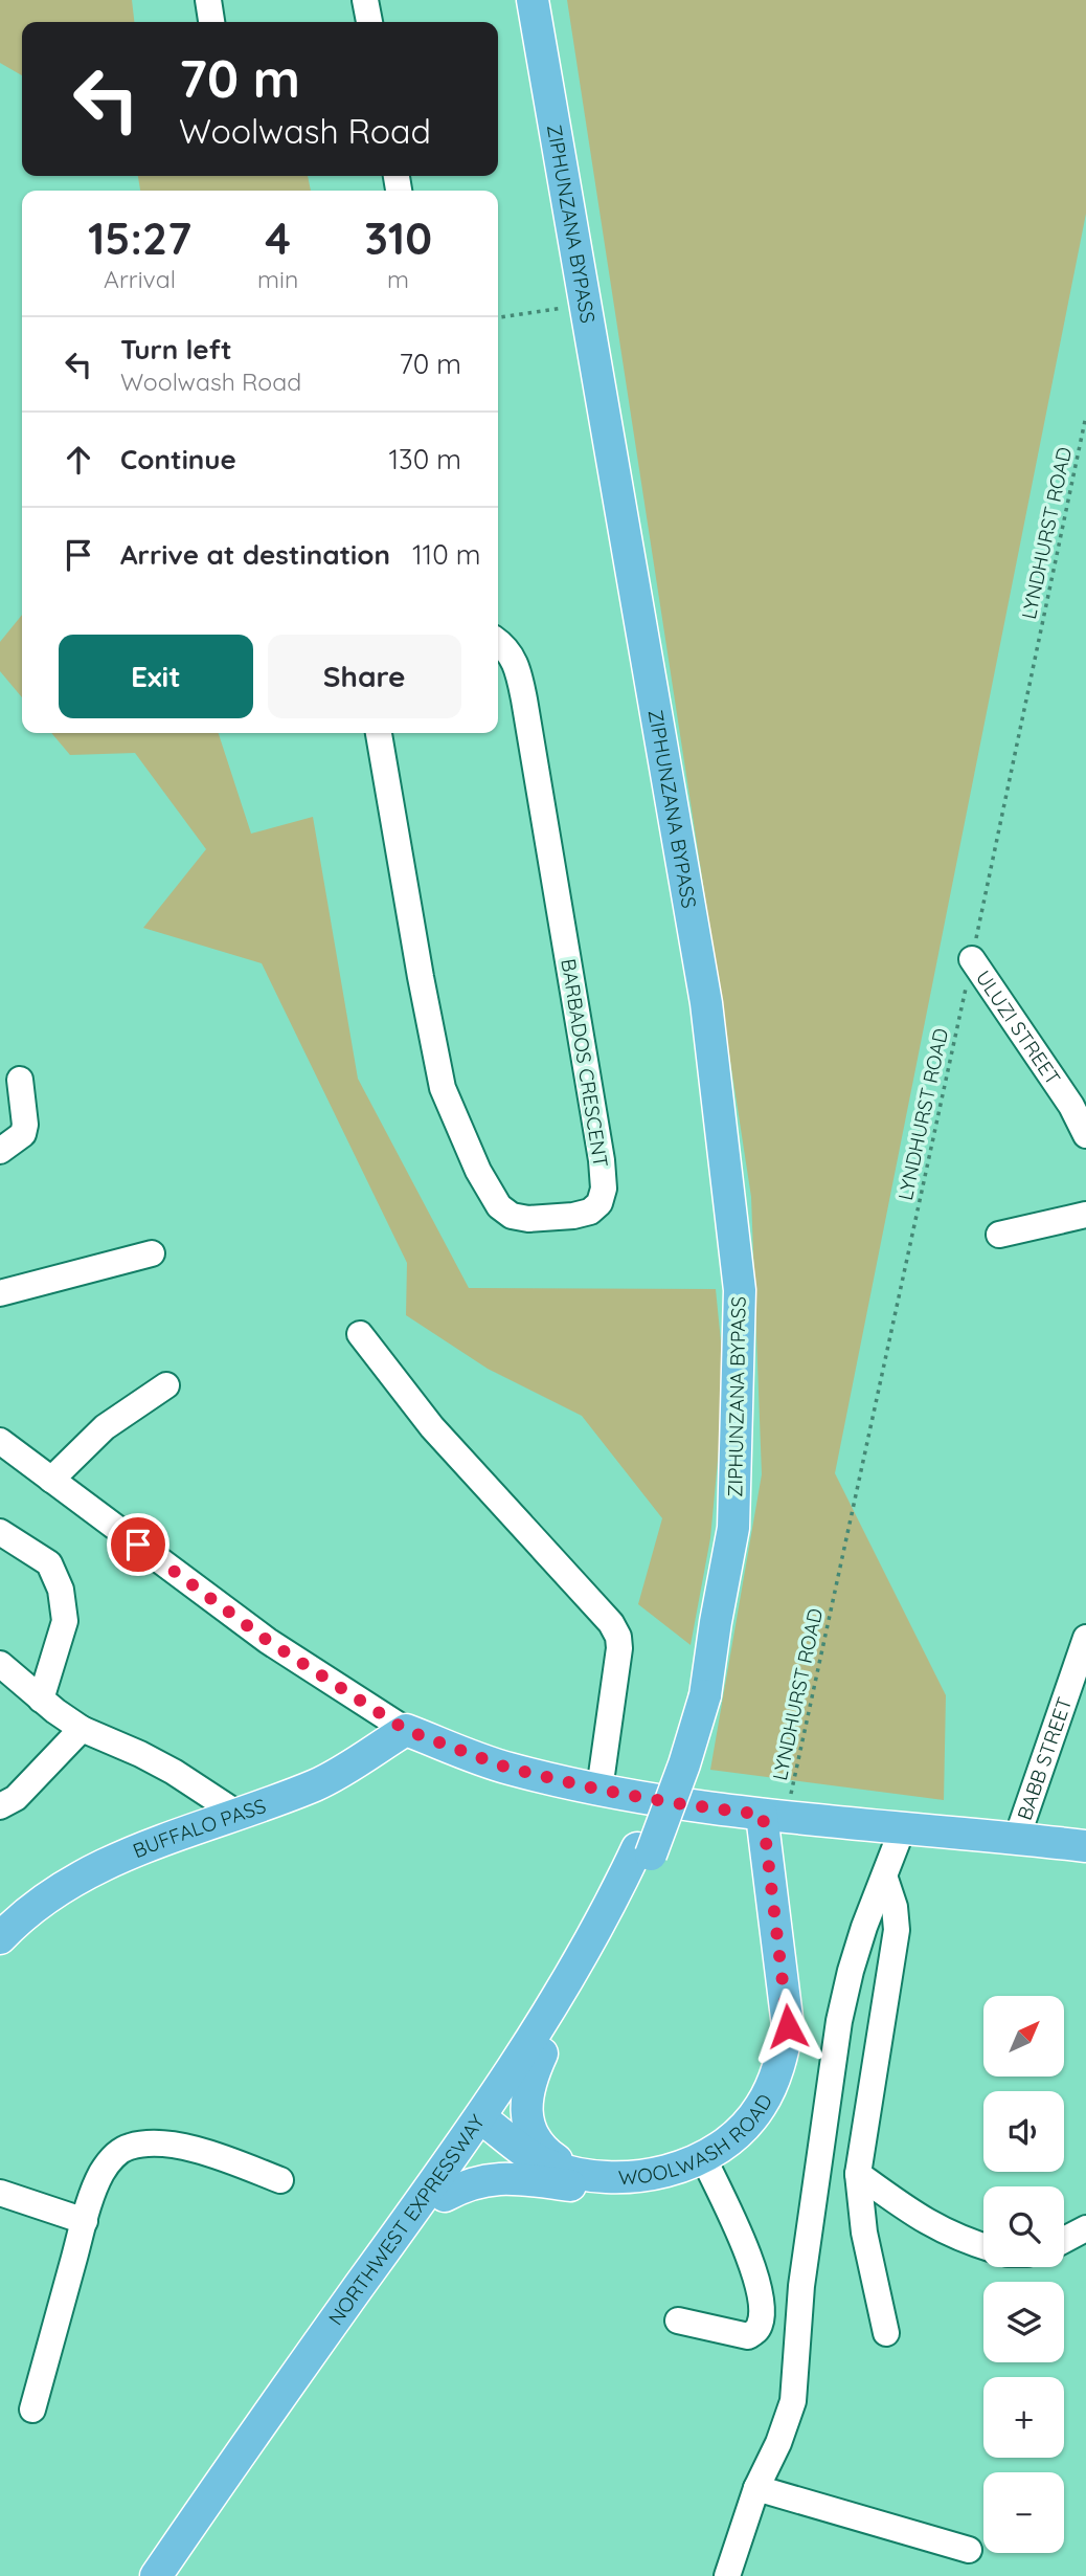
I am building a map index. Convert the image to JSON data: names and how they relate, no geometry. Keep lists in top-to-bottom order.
{
  "streets": {
    "main road": [
      "ZIPHUNZANA BYPASS",
      "BUFFALO PASS",
      "WOOLWASH ROAD",
      "NORTHWEST EXPRESSWAY"
    ],
    "street": ["ULUZI STREET", "BARBADOS CRESCENT", "BABB STREET"],
    "path": ["LYNDHURST ROAD"]
  },
  "crossings": [
    ["ZIPHUNZANA BYPASS", "NORTHWEST EXPRESSWAY"],
    ["LYNDHURST ROAD", "ULUZI STREET"],
    ["LYNDHURST ROAD", "WOOLWASH ROAD"],
    ["WOOLWASH ROAD", "NORTHWEST EXPRESSWAY"]
  ],
  "north": "top right",
  "page": {
    "turn": ["70 m", "Woolwash Road"],
    "eta": [
      "15:27",
      "Arrival",
      "4",
      "min",
      "310",
      "m"
    ],
    "list": [
      {
        "name": "Turn left",
        "note": "Woolwash Road",
        "value": "70 m"
      },
      {
        "name": "Continue",
        "value": "130 m"
      },
      {
        "name": "Arrive at destination",
        "value": "110 m"
      }
    ],
    "buttons": ["Exit", "Share"],
    "map_buttons": ["+", "−"]
  }
}
